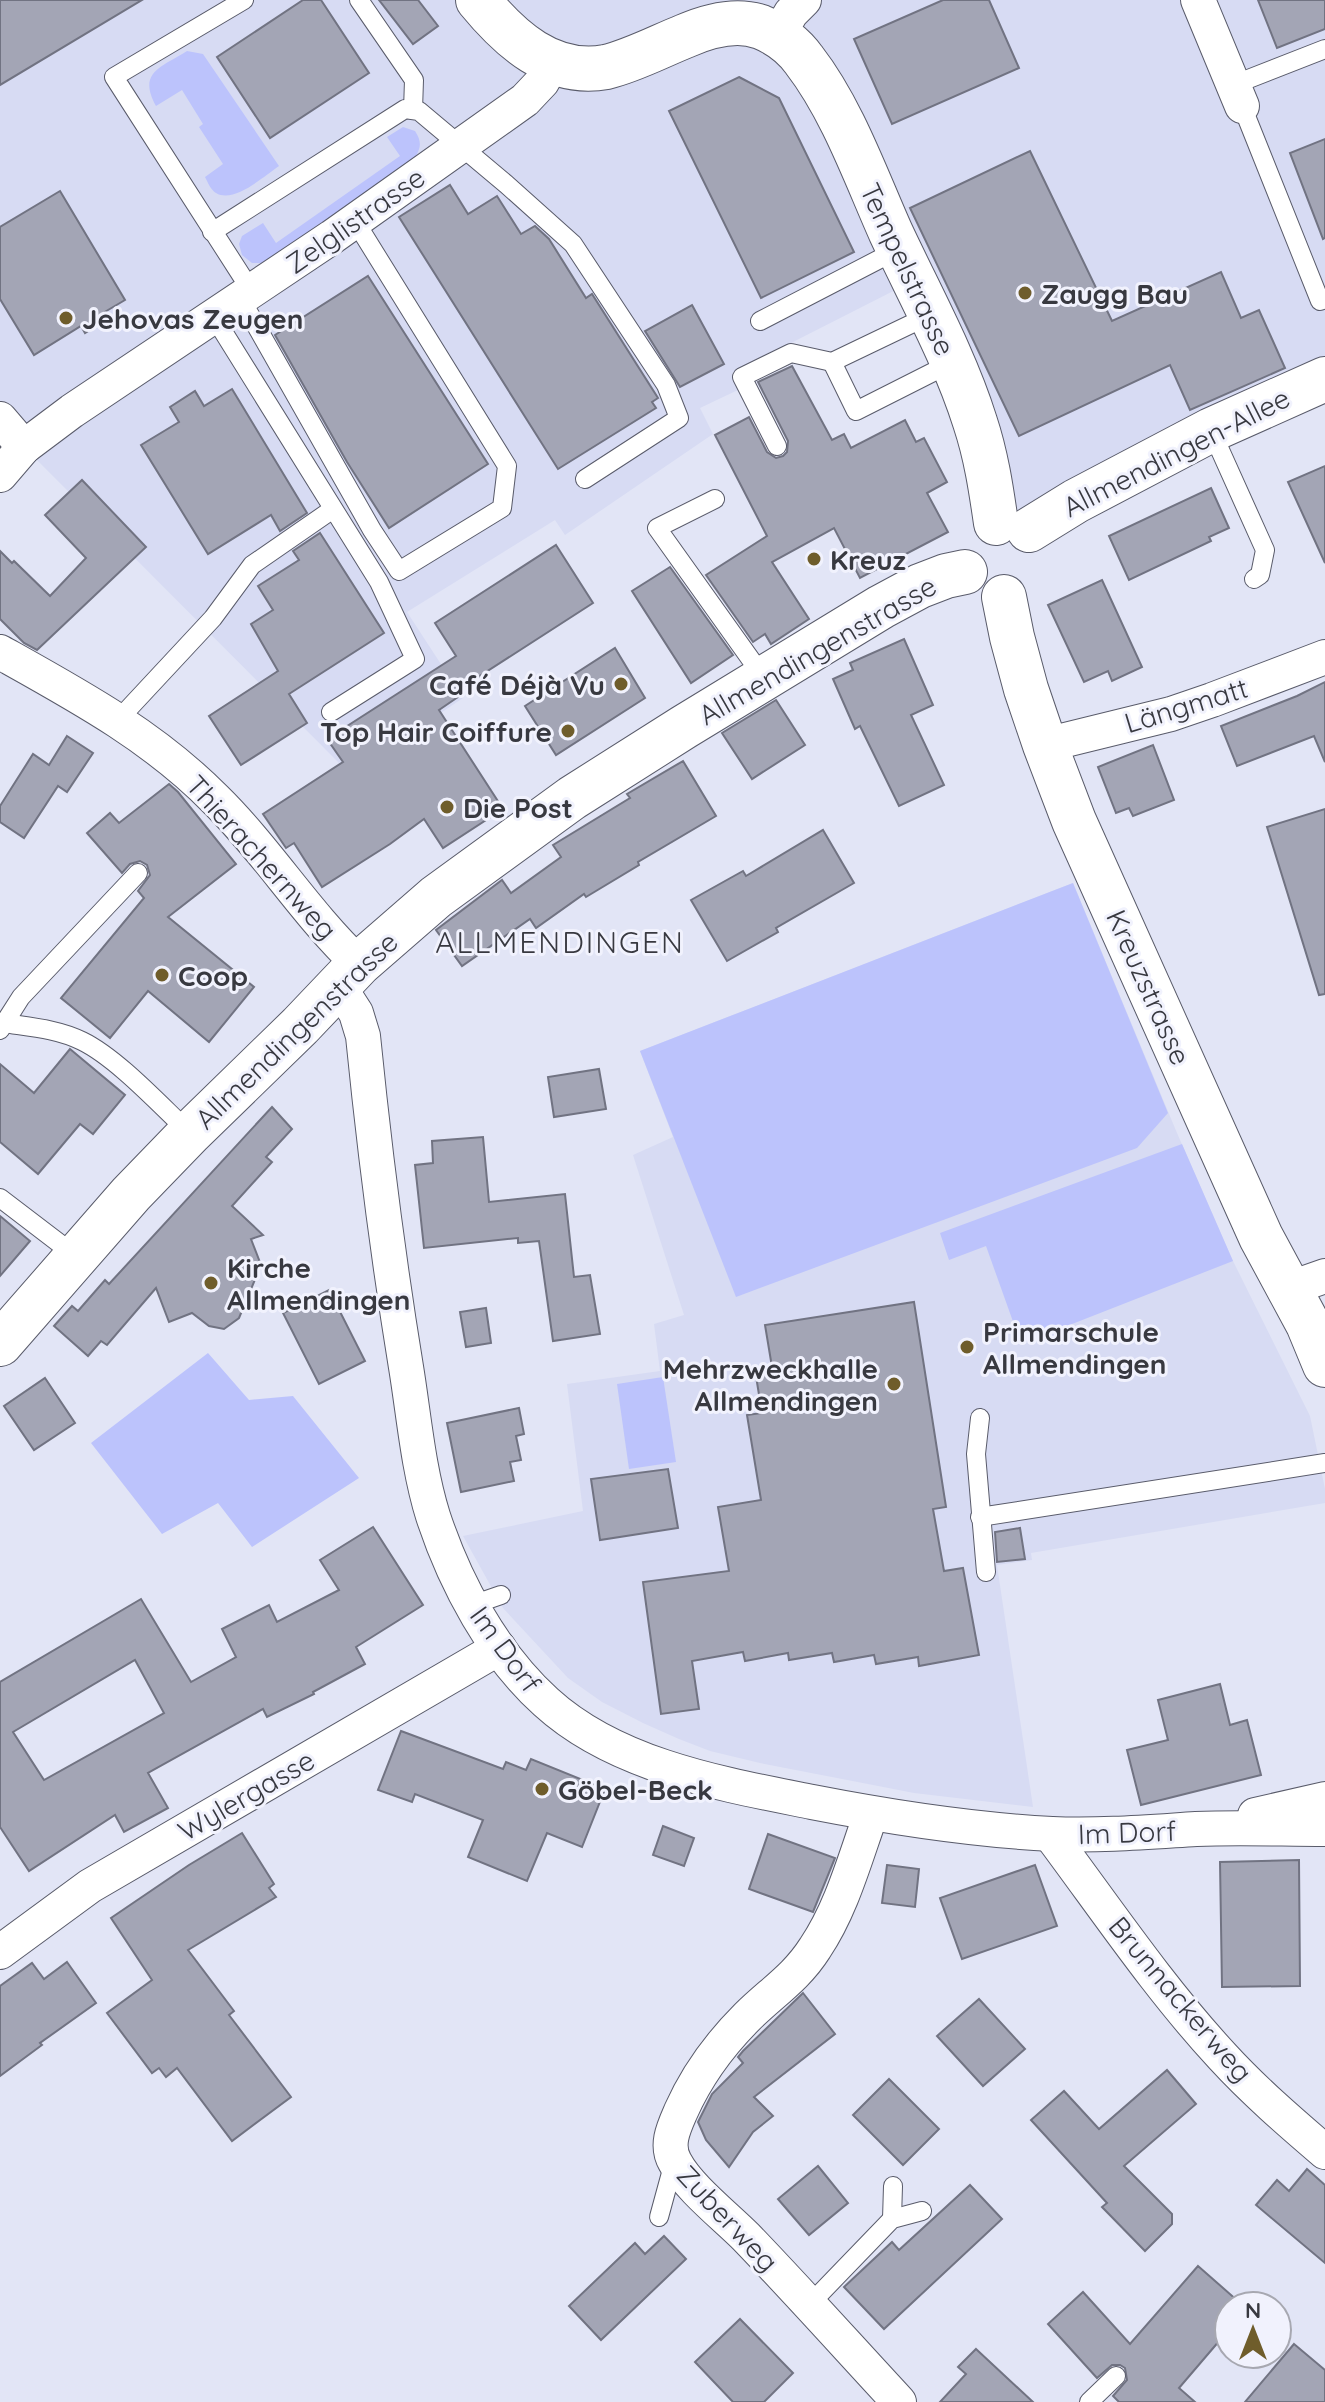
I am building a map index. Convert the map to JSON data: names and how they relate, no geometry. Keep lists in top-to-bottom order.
{
  "streets": {
    "street": [
      "Zelglistrasse",
      "Tempelstrasse",
      "Allmendingen-Allee",
      "Allmendingenstrasse",
      "Längmatt",
      "Thierachernweg",
      "Kreuzstrasse",
      "Im Dorf",
      "Wylergasse",
      "Brunnackerweg",
      "Zuberweg"
    ]
  },
  "crossings": [
    ["Tempelstrasse", "Allmendingen-Allee"],
    ["Tempelstrasse", "Allmendingenstrasse"],
    ["Tempelstrasse", "Kreuzstrasse"],
    ["Allmendingen-Allee", "Allmendingenstrasse"],
    ["Allmendingen-Allee", "Kreuzstrasse"],
    ["Allmendingenstrasse", "Thierachernweg"],
    ["Allmendingenstrasse", "Kreuzstrasse"],
    ["Allmendingenstrasse", "Im Dorf"],
    ["Längmatt", "Kreuzstrasse"],
    ["Thierachernweg", "Im Dorf"],
    ["Im Dorf", "Wylergasse"],
    ["Im Dorf", "Brunnackerweg"],
    ["Im Dorf", "Zuberweg"]
  ],
  "districts": ["ALLMENDINGEN"],
  "places": [
    "Zaugg Bau",
    "Jehovas Zeugen",
    "Kreuz",
    "Café Déjà Vu",
    "Top Hair Coiffure",
    "Die Post",
    "Coop",
    "Kirche Allmendingen",
    "Primarschule Allmendingen",
    "Mehrzweckhalle Allmendingen",
    "Göbel-Beck"
  ],
  "north": "top"
}
